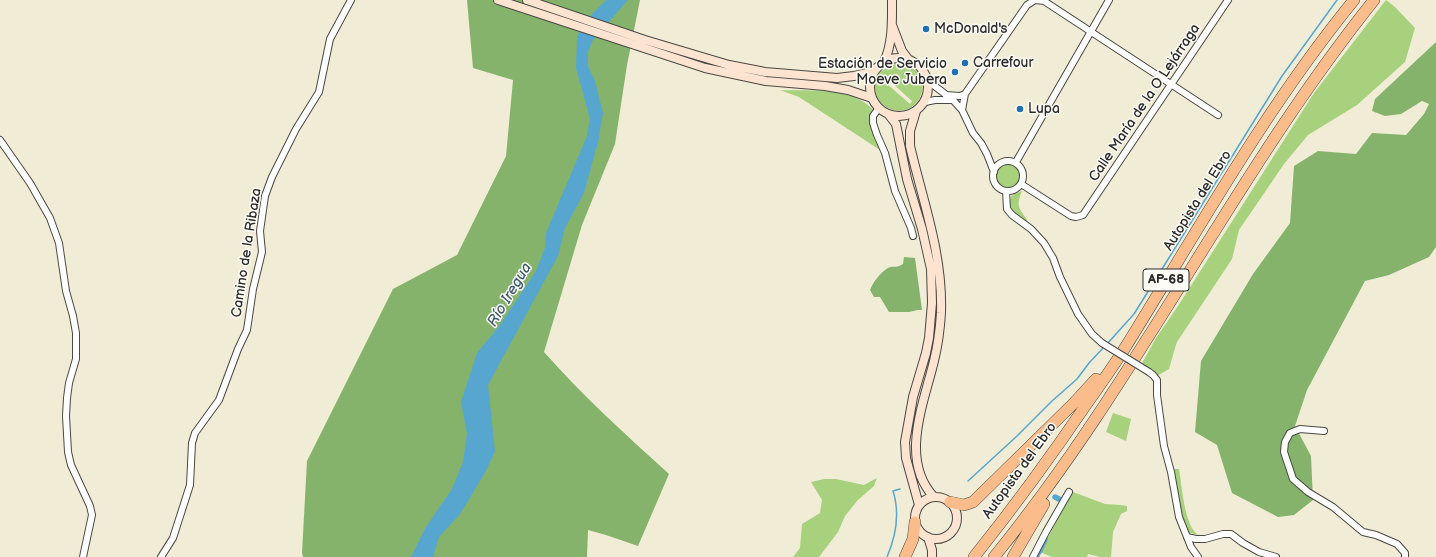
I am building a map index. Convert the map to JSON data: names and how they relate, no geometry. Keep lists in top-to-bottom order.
{
  "streets": {
    "highway": ["Autopista del Ebro", "AP-68"],
    "street": ["Calle María de la O Lejárraga", "Camino de la Ribaza"]
  },
  "water": ["Río Iregua"],
  "places": [
    "McDonald's",
    "Carrefour",
    "Estación de Servicio Moeve Jubera",
    "Lupa"
  ]
}
